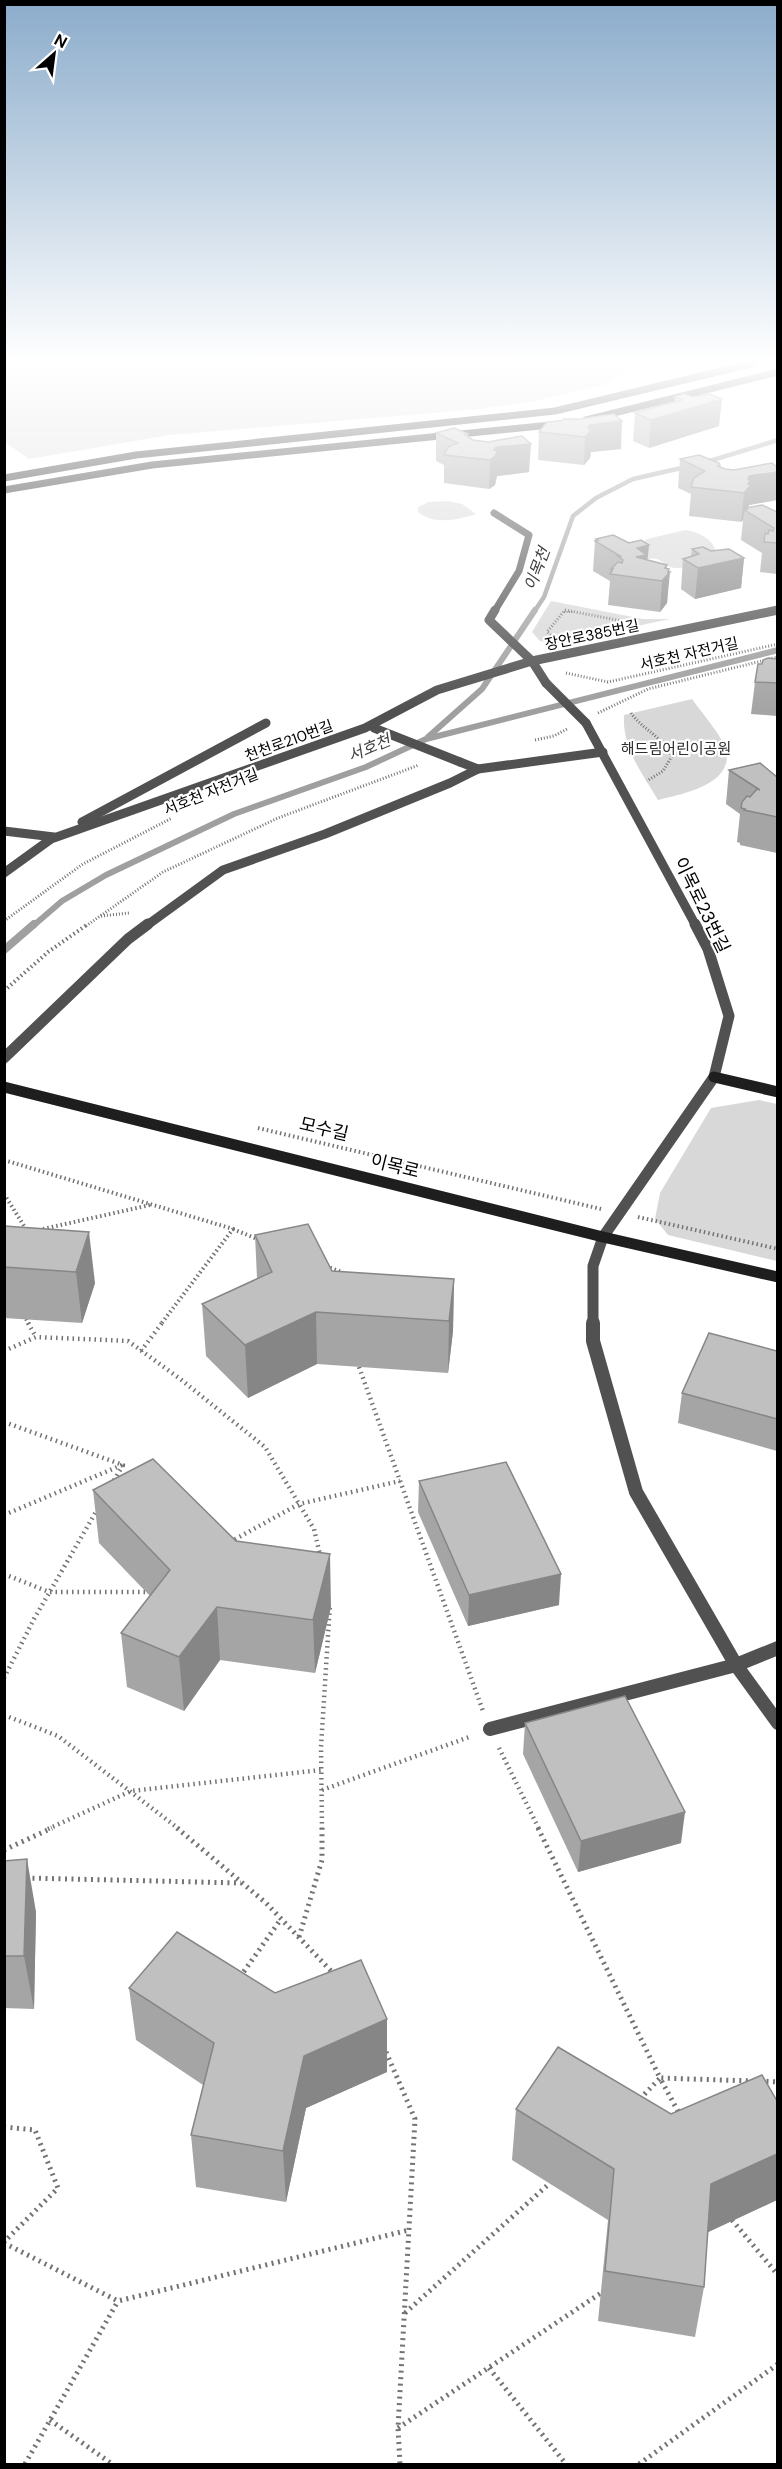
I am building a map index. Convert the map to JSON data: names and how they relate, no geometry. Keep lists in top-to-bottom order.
{
  "streets": {
    "main road": ["이목로"],
    "street": ["장안로385번길", "천천로210번길", "이목로23번길"],
    "path": ["서호천 자전거길", "모수길"]
  },
  "crossings": [
    ["장안로385번길", "천천로210번길"],
    ["장안로385번길", "이목로23번길"],
    ["서호천 자전거길", "이목로23번길"],
    ["천천로210번길", "이목로23번길"],
    ["이목로23번길", "이목로"]
  ],
  "water": ["이목천", "서호천"],
  "parks": ["해드림어린이공원"],
  "north": "top right"
}
